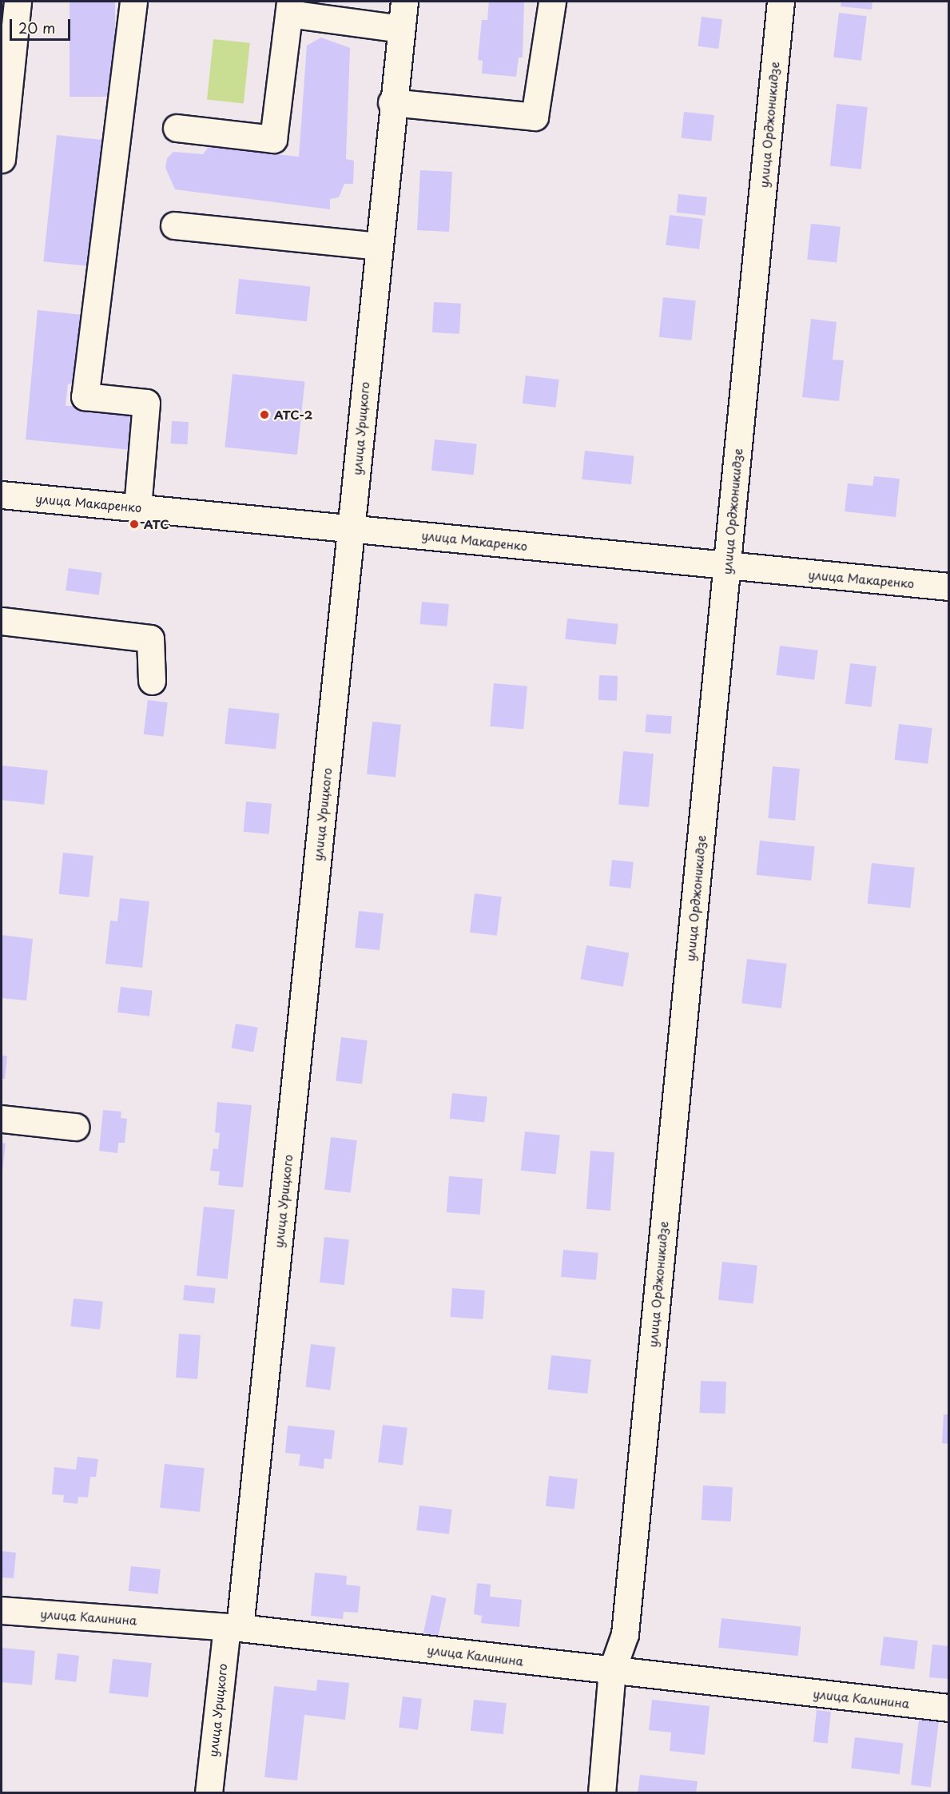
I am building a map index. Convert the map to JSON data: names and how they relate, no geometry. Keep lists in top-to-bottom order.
{
  "streets": {
    "street": [
      "улица Орджоникидзе",
      "улица Урицкого",
      "улица Макаренко",
      "улица Калинина"
    ]
  },
  "crossings": [
    ["улица Орджоникидзе", "улица Макаренко"],
    ["улица Орджоникидзе", "улица Калинина"],
    ["улица Урицкого", "улица Макаренко"],
    ["улица Урицкого", "улица Калинина"]
  ],
  "places": ["АТС-2", "АТС"],
  "scale_bar": "20 m"
}
